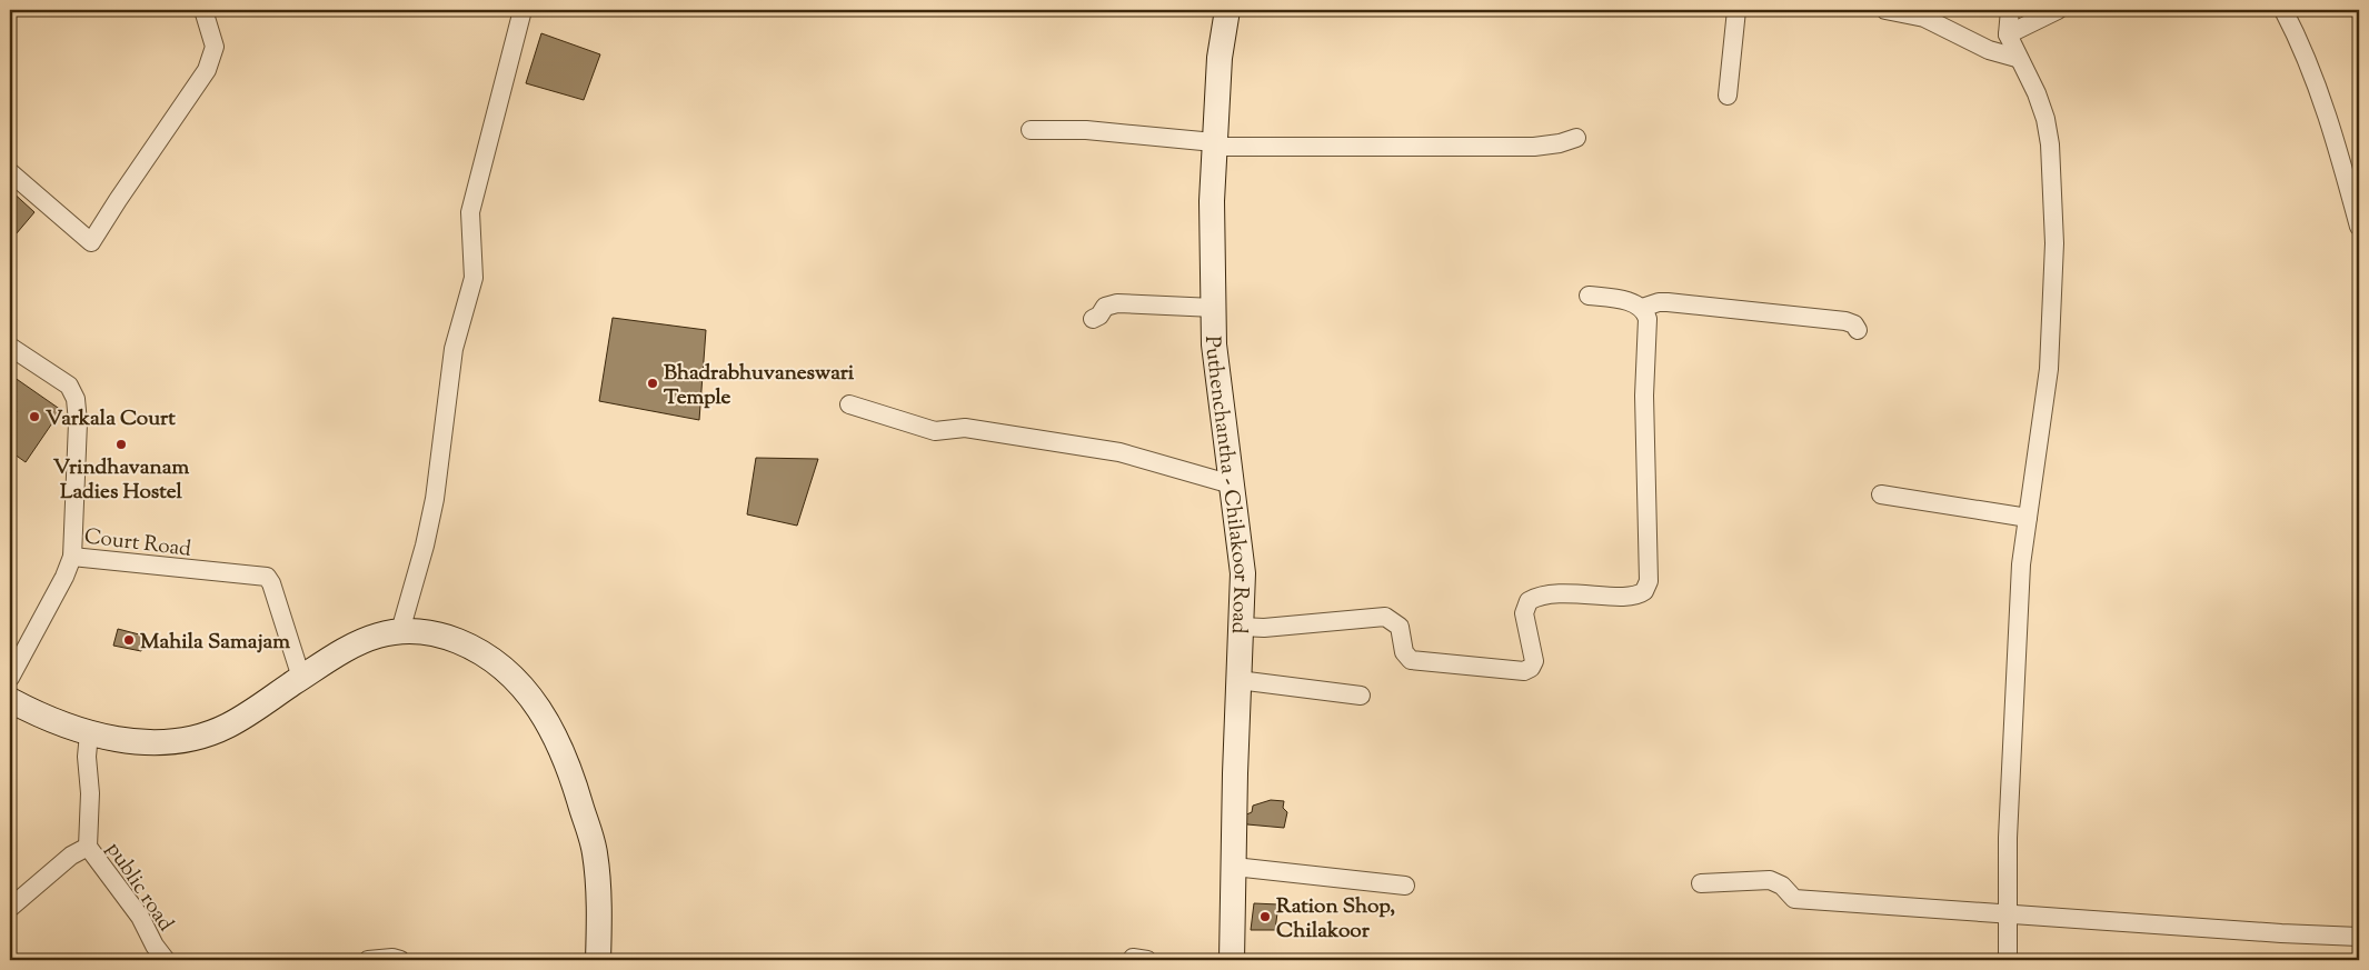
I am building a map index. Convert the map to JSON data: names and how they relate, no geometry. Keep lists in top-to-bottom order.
{
  "streets": {
    "main road": ["Puthenchantha - Chilakoor Road"],
    "street": ["Court Road", "public road"]
  },
  "places": [
    "Bhadrabhuvaneswari Temple",
    "Varkala Court",
    "Vrindhavanam Ladies Hostel",
    "Mahila Samajam",
    "Ration Shop, Chilakoor"
  ]
}
